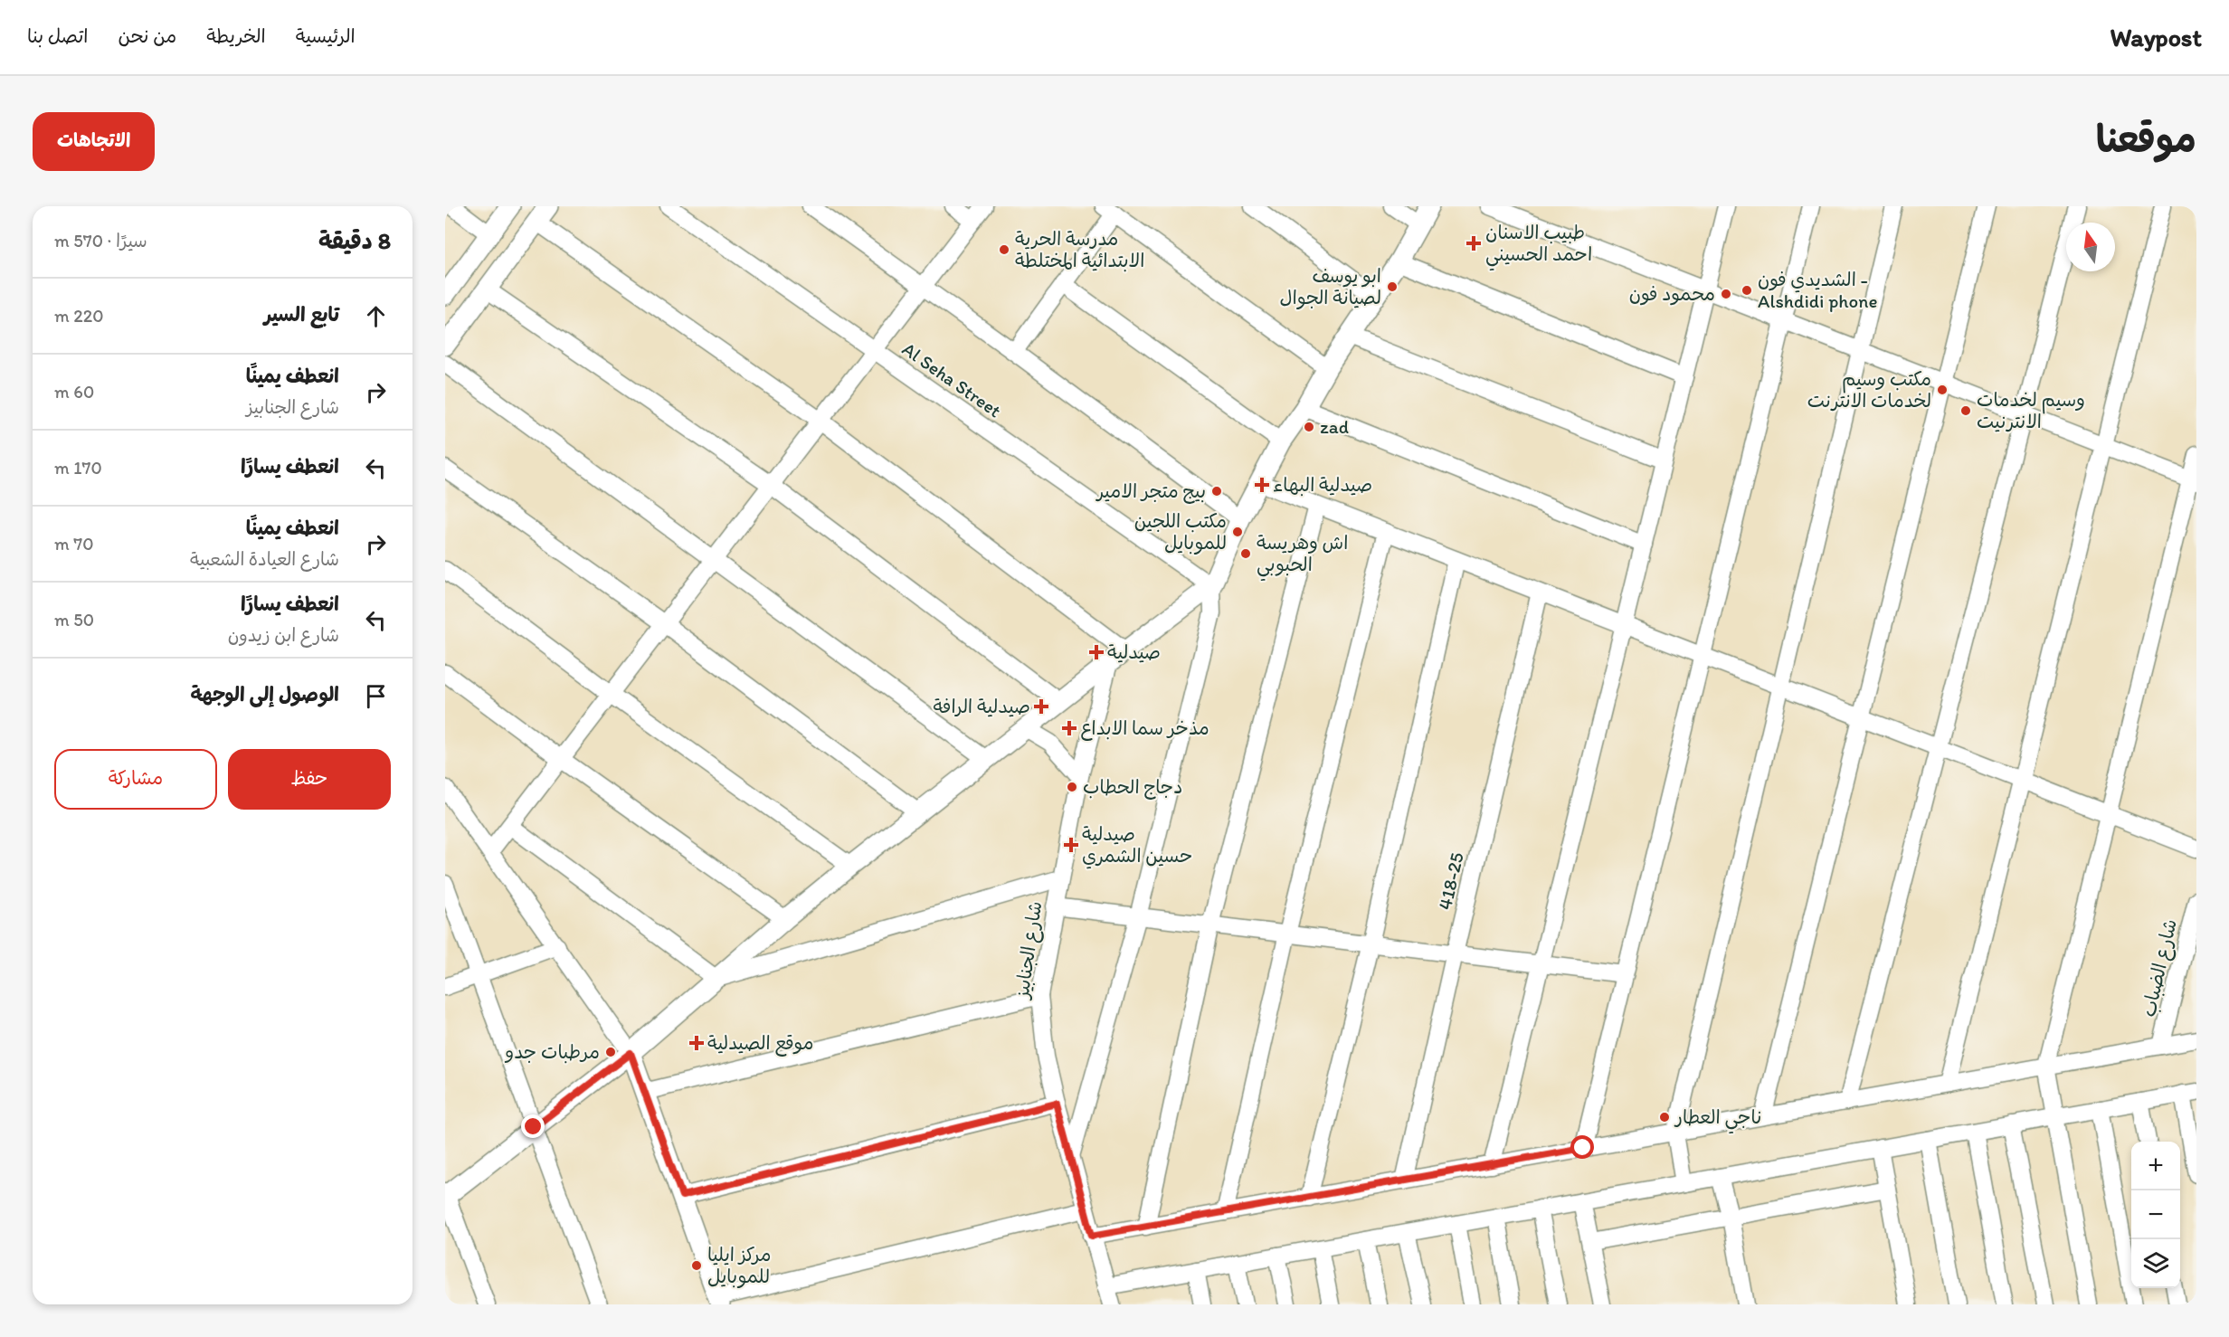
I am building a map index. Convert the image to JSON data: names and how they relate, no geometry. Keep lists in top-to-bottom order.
{
  "streets": {
    "street": [
      "Al Seha Street",
      "418-25",
      "شارع الجنابيز",
      "شارع الضباب"
    ]
  },
  "places": {
    "health": [
      "طبيب الاسنان احمد الحسيني",
      "صيدلية البهاء",
      "صيدلية",
      "صيدلية الرافة",
      "مذخر سما الابداع",
      "صيدلية حسين الشمري",
      "موقع الصيدلية"
    ],
    "other": [
      "مدرسة الحرية الابتدائية المختلطة",
      "ابو يوسف لصيانة الجوال",
      "الشديدي فون - Alshdidi phone",
      "محمود فون",
      "مكتب وسيم لخدمات الانترنت",
      "وسيم لخدمات الانترنيت",
      "zad",
      "بيج متجر الامير",
      "مكتب اللجين للموبايل",
      "اش وهريسة الحبوبي",
      "دجاج الحطاب",
      "مرطبات جدو",
      "ناجي العطار",
      "مركز ايليا للموبايل"
    ]
  },
  "north": "top",
  "page": {
    "header": "Waypost",
    "nav": [
      "الرئيسية",
      "الخريطة",
      "من نحن",
      "اتصل بنا"
    ],
    "title": "موقعنا",
    "buttons": [
      "الاتجاهات",
      ["حفظ", "مشاركة"]
    ],
    "heading": ["8 دقيقة", "سيرًا · 570 m"],
    "list": [
      ["تابع السير", "220 m"],
      ["انعطف يمينًا", "شارع الجنابيز", "60 m"],
      ["انعطف يسارًا", "170 m"],
      ["انعطف يمينًا", "شارع العيادة الشعبية", "70 m"],
      ["انعطف يسارًا", "شارع ابن زيدون", "50 m"],
      "الوصول إلى الوجهة"
    ],
    "map_buttons": ["+", "−"]
  }
}
